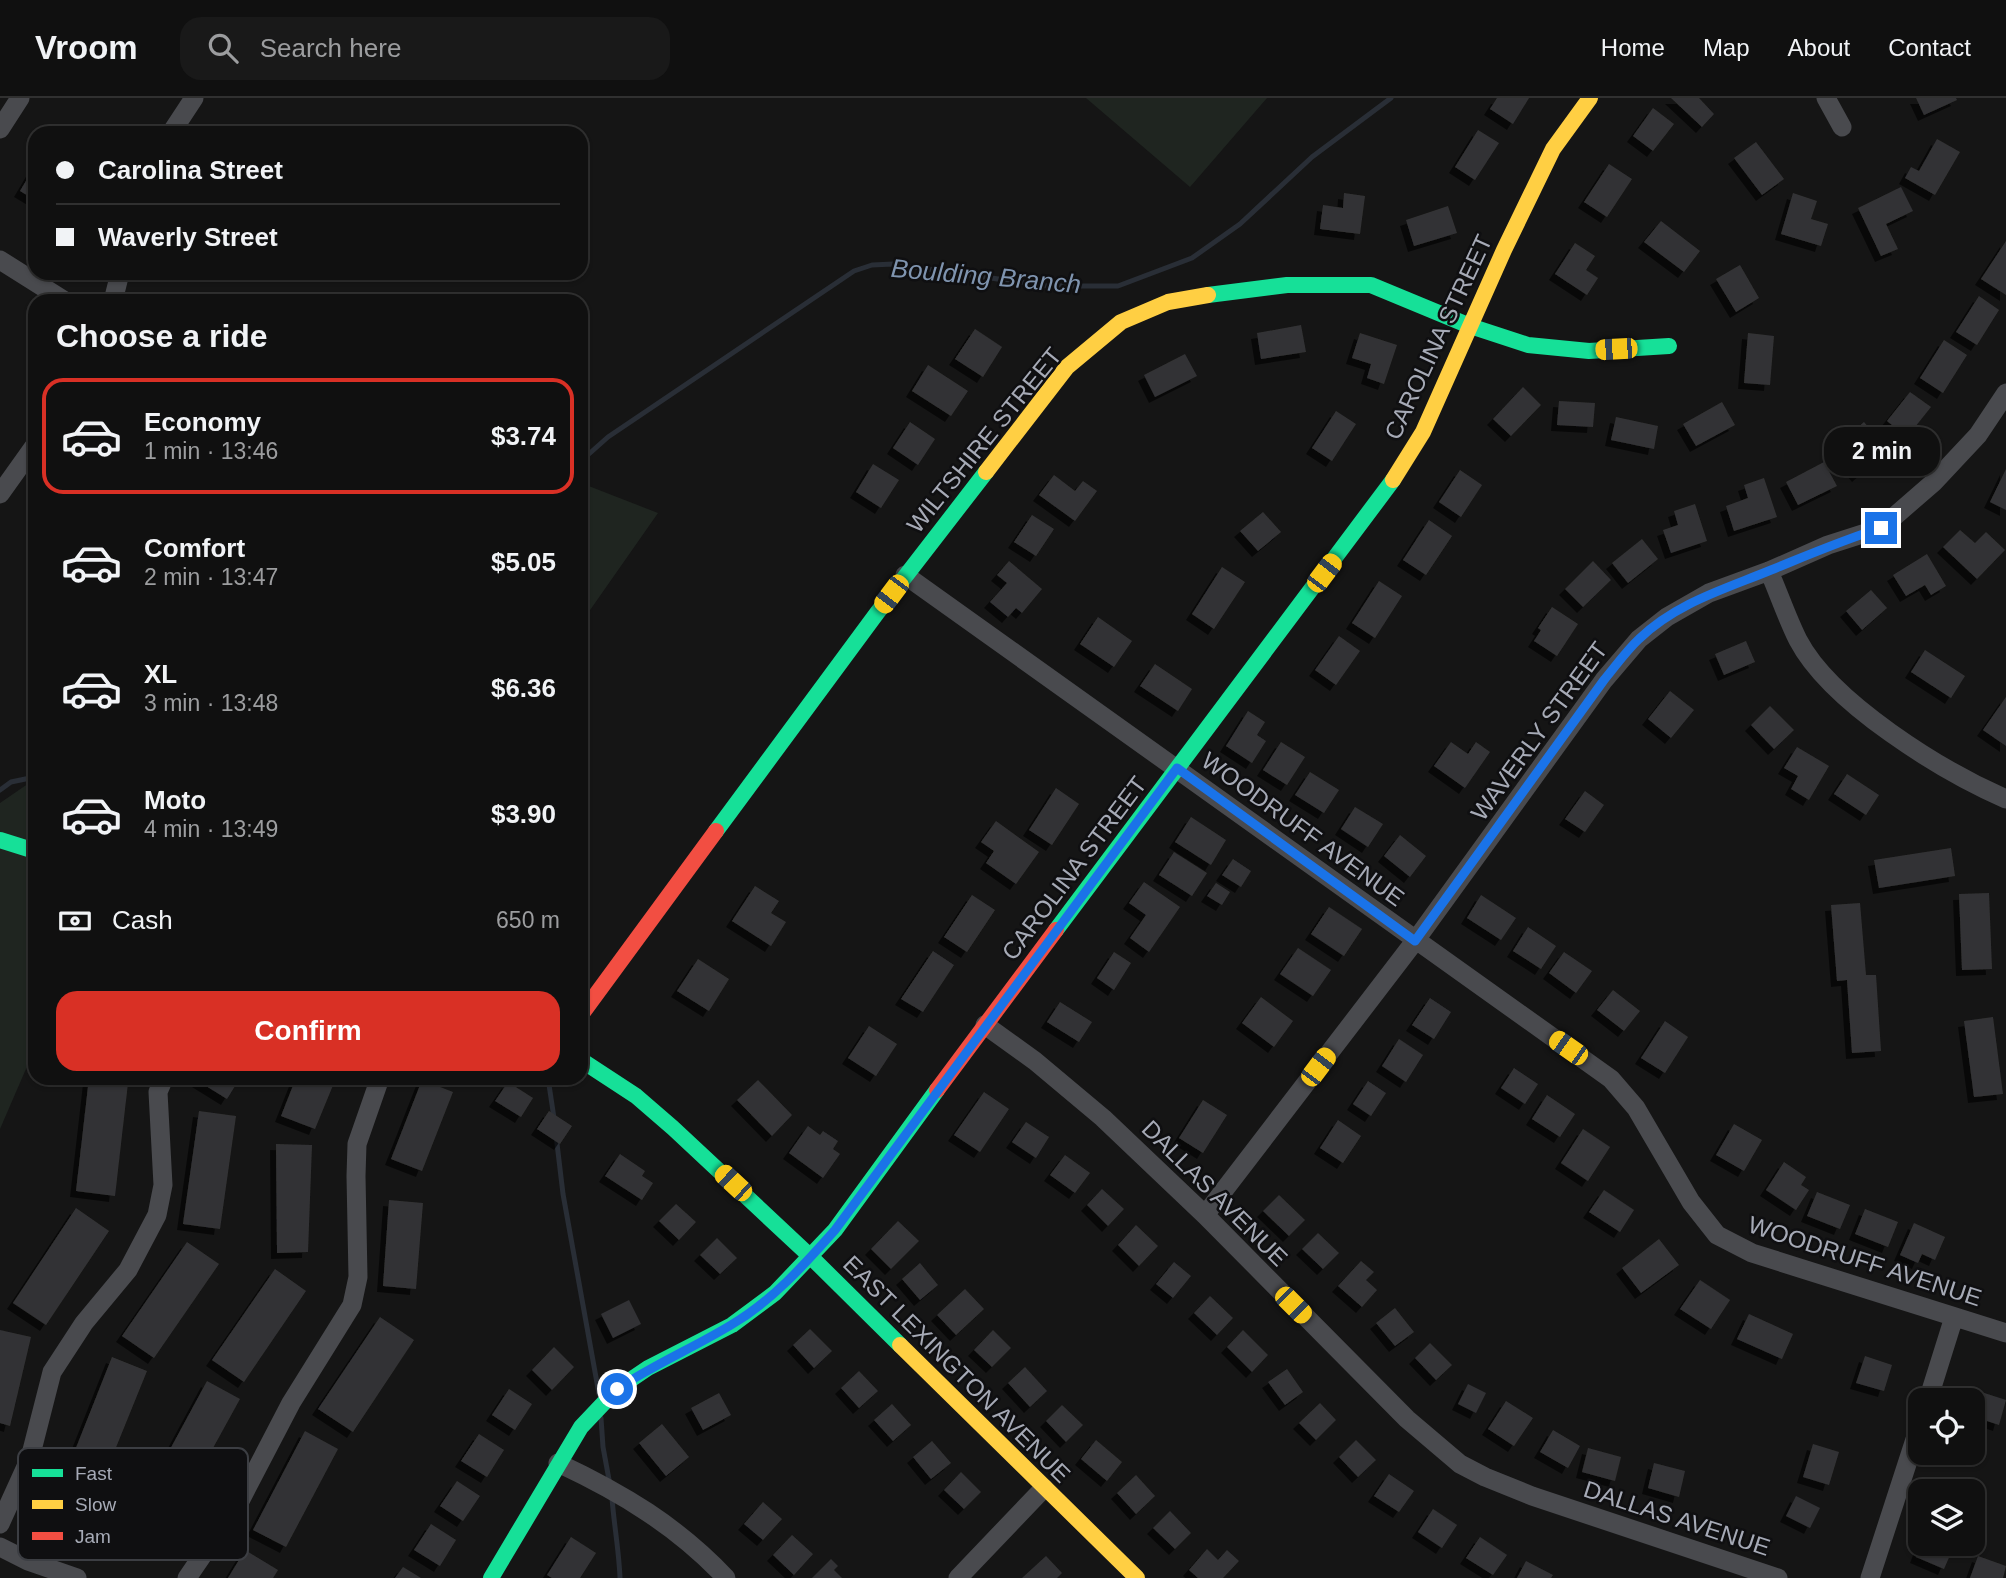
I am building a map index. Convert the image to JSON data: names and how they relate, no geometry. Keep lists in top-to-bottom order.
{
  "streets": {
    "street": [
      "CAROLINA STREET",
      "WILTSHIRE STREET",
      "WAVERLY STREET",
      "WOODRUFF AVENUE",
      "DALLAS AVENUE",
      "EAST LEXINGTON AVENUE"
    ]
  },
  "crossings": [
    ["CAROLINA STREET", "WILTSHIRE STREET"],
    ["CAROLINA STREET", "WOODRUFF AVENUE"],
    ["CAROLINA STREET", "DALLAS AVENUE"],
    ["CAROLINA STREET", "EAST LEXINGTON AVENUE"],
    ["WILTSHIRE STREET", "WOODRUFF AVENUE"],
    ["WAVERLY STREET", "WOODRUFF AVENUE"],
    ["WAVERLY STREET", "DALLAS AVENUE"]
  ],
  "water": ["Boulding Branch"],
  "legend": ["Fast", "Slow", "Jam"],
  "page": {
    "header": "Vroom",
    "search": "Search here",
    "nav": [
      "Home",
      "Map",
      "About",
      "Contact"
    ],
    "banner": ["Carolina Street", "Waverly Street"],
    "heading": "Choose a ride",
    "list": [
      {
        "name": "Economy",
        "note": "1 min · 13:46",
        "value": "$3.74"
      },
      {
        "name": "Comfort",
        "note": "2 min · 13:47",
        "value": "$5.05"
      },
      {
        "name": "XL",
        "note": "3 min · 13:48",
        "value": "$6.36"
      },
      {
        "name": "Moto",
        "note": "4 min · 13:49",
        "value": "$3.90"
      }
    ],
    "bubble": "2 min",
    "pay": ["Cash", "650 m"],
    "buttons": "Confirm"
  }
}
